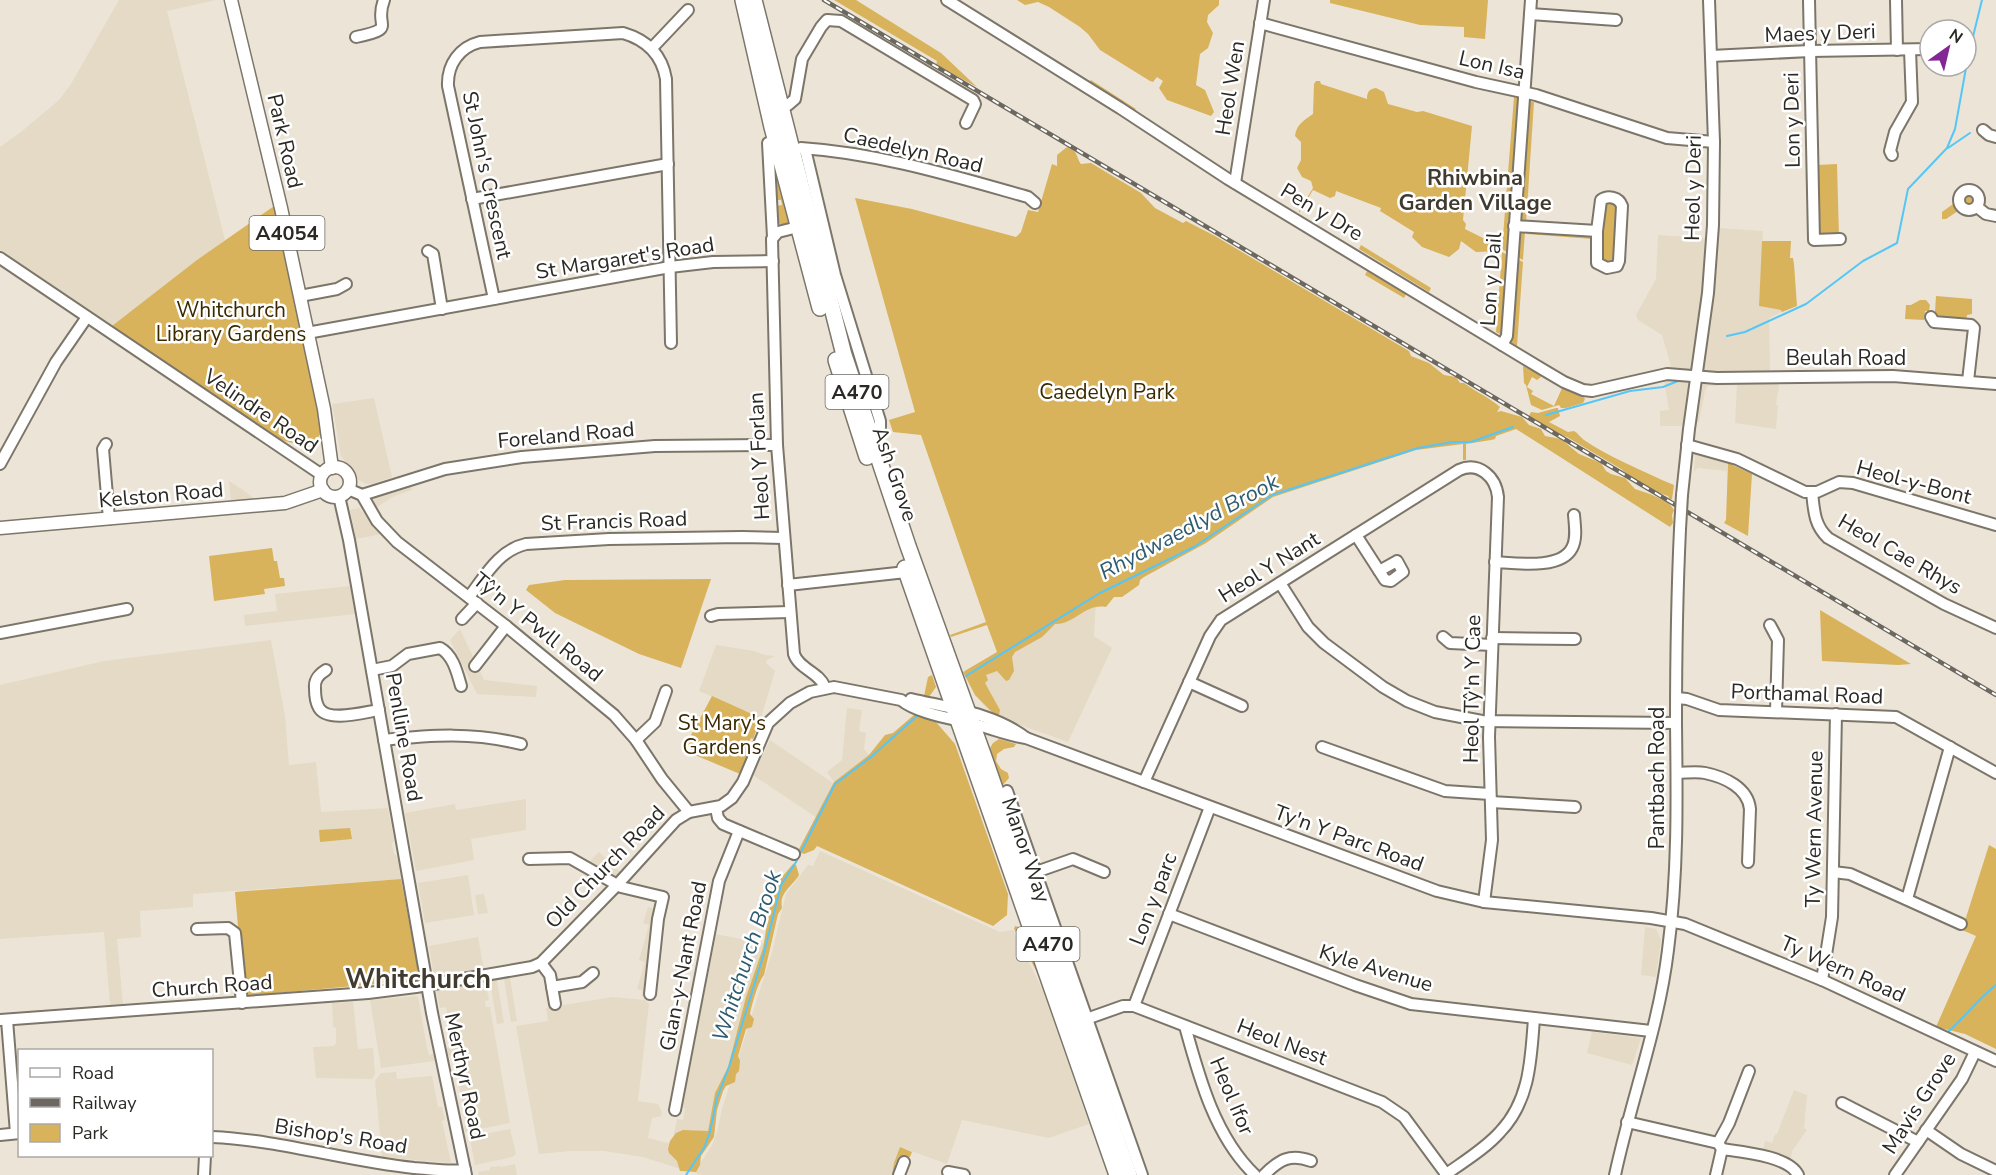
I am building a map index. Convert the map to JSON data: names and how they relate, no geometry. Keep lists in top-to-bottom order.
{
  "streets": {
    "highway": ["A470", "Ash Grove", "Manor Way"],
    "main road": ["Park Road", "A4054", "Kelston Road"],
    "street": [
      "Maes y Deri",
      "Lon Isa",
      "Heol Wen",
      "Lon y Deri",
      "Caedelyn Road",
      "St John's Crescent",
      "Heol y Deri",
      "Pen y Dre",
      "St Margaret's Road",
      "Lon y Dail",
      "Beulah Road",
      "Velindre Road",
      "Foreland Road",
      "Heol Y Forlan",
      "Heol-y-Bont",
      "St Francis Road",
      "Heol Cae Rhys",
      "Heol Y Nant",
      "Tŷ'n Y Pwll Road",
      "Heol Tŷ'n Y Cae",
      "Porthamal Road",
      "Penlline Road",
      "Pantbach Road",
      "Ty Wern Avenue",
      "Ty'n Y Parc Road",
      "Old Church Road",
      "Lon y parc",
      "Glan-y-Nant Road",
      "Kyle Avenue",
      "Ty Wern Road",
      "Church Road",
      "Heol Nest",
      "Merthyr Road",
      "Heol Ifor",
      "Mavis Grove",
      "Bishop's Road"
    ]
  },
  "crossings": [
    ["Maes y Deri", "Lon y Deri"],
    ["Maes y Deri", "Heol y Deri"],
    ["Lon Isa", "Heol Wen"],
    ["Lon Isa", "Heol y Deri"],
    ["Lon Isa", "Lon y Dail"],
    ["Heol Wen", "Pen y Dre"],
    ["Park Road", "St Margaret's Road"],
    ["Park Road", "Velindre Road"],
    ["Park Road", "Kelston Road"],
    ["Park Road", "Penlline Road"],
    ["Caedelyn Road", "Heol Y Forlan"],
    ["Caedelyn Road", "Ash Grove"],
    ["St John's Crescent", "St Margaret's Road"],
    ["Heol y Deri", "Pen y Dre"],
    ["Heol y Deri", "Beulah Road"],
    ["Heol y Deri", "Pantbach Road"],
    ["Pen y Dre", "Lon y Dail"],
    ["Pen y Dre", "Beulah Road"],
    ["Pen y Dre", "Pantbach Road"],
    ["St Margaret's Road", "Heol Y Forlan"],
    ["Beulah Road", "Pantbach Road"],
    ["A470", "Ash Grove"],
    ["Velindre Road", "Kelston Road"],
    ["Velindre Road", "Penlline Road"],
    ["Foreland Road", "Heol Y Forlan"],
    ["Foreland Road", "Tŷ'n Y Pwll Road"],
    ["Heol Y Forlan", "Ash Grove"],
    ["Heol Y Forlan", "St Francis Road"],
    ["Ash Grove", "Ty'n Y Parc Road"],
    ["Ash Grove", "Manor Way"],
    ["Heol-y-Bont", "Heol Cae Rhys"],
    ["Kelston Road", "Penlline Road"],
    ["St Francis Road", "Tŷ'n Y Pwll Road"],
    ["Heol Y Nant", "Heol Tŷ'n Y Cae"],
    ["Heol Y Nant", "Ty'n Y Parc Road"],
    ["Tŷ'n Y Pwll Road", "Old Church Road"],
    ["Heol Tŷ'n Y Cae", "Ty'n Y Parc Road"],
    ["Porthamal Road", "Pantbach Road"],
    ["Porthamal Road", "Ty Wern Avenue"],
    ["Penlline Road", "Church Road"],
    ["Penlline Road", "Merthyr Road"],
    ["Pantbach Road", "Ty'n Y Parc Road"],
    ["Pantbach Road", "Kyle Avenue"],
    ["Pantbach Road", "Ty Wern Road"],
    ["Ty Wern Avenue", "Ty Wern Road"],
    ["Ty'n Y Parc Road", "Manor Way"],
    ["Ty'n Y Parc Road", "Lon y parc"],
    ["Ty'n Y Parc Road", "Ty Wern Road"],
    ["Lon y parc", "Kyle Avenue"],
    ["Lon y parc", "Heol Nest"],
    ["Ty Wern Road", "Mavis Grove"],
    ["Church Road", "Merthyr Road"],
    ["Heol Nest", "Heol Ifor"],
    ["Merthyr Road", "Bishop's Road"]
  ],
  "districts": ["Rhiwbina Garden Village", "Whitchurch"],
  "water": ["Rhydwaedlyd Brook", "Whitchurch Brook"],
  "parks": ["Whitchurch Library Gardens", "Caedelyn Park", "St Mary's Gardens"],
  "legend": ["Road", "Railway", "Park"],
  "north": "top right"
}
